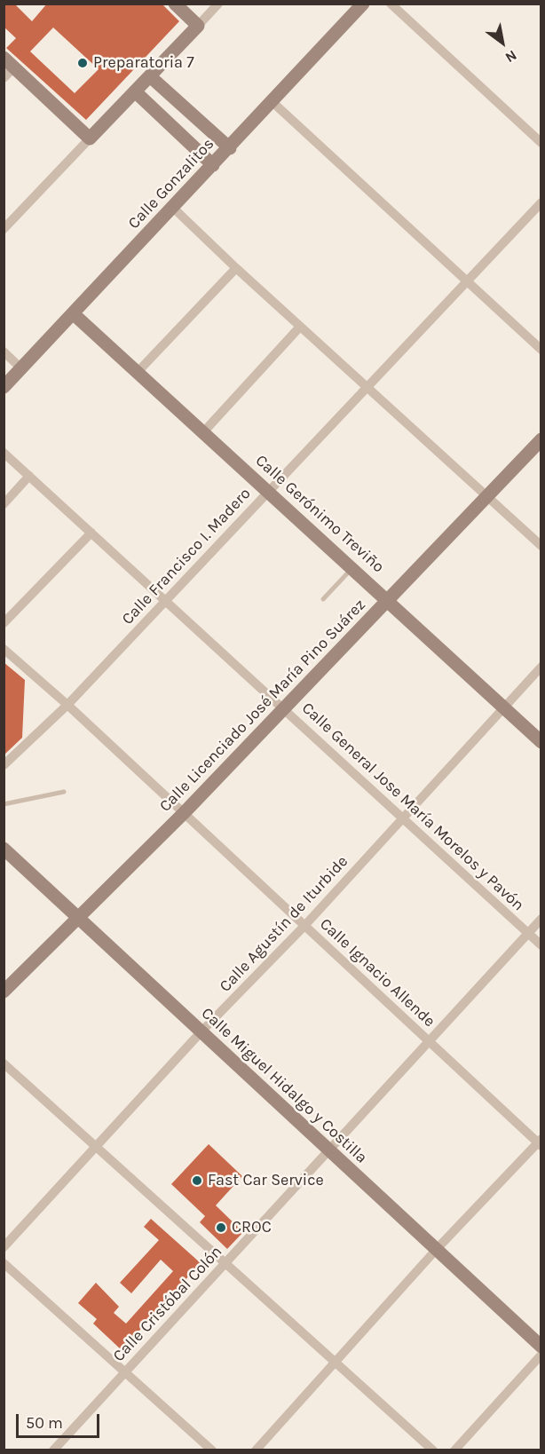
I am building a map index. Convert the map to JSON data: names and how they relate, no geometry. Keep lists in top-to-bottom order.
{
  "streets": {
    "street": [
      "Calle Gonzalitos",
      "Calle Gerónimo Treviño",
      "Calle Francisco I. Madero",
      "Calle Licenciado José María Pino Suárez",
      "Calle General Jose María Morelos y Pavón",
      "Calle Agustín de Iturbide",
      "Calle Ignacio Allende",
      "Calle Miguel Hidalgo y Costilla",
      "Calle Cristóbal Colón"
    ]
  },
  "crossings": [
    ["Calle Gonzalitos", "Calle Gerónimo Treviño"],
    ["Calle Gerónimo Treviño", "Calle Francisco I. Madero"],
    ["Calle Gerónimo Treviño", "Calle Licenciado José María Pino Suárez"],
    ["Calle Gerónimo Treviño", "Calle Agustín de Iturbide"],
    ["Calle Francisco I. Madero", "Calle General Jose María Morelos y Pavón"],
    ["Calle Francisco I. Madero", "Calle Ignacio Allende"],
    ["Calle Licenciado José María Pino Suárez", "Calle General Jose María Morelos y Pavón"],
    ["Calle Licenciado José María Pino Suárez", "Calle Ignacio Allende"],
    ["Calle Licenciado José María Pino Suárez", "Calle Miguel Hidalgo y Costilla"],
    ["Calle General Jose María Morelos y Pavón", "Calle Agustín de Iturbide"],
    ["Calle General Jose María Morelos y Pavón", "Calle Cristóbal Colón"],
    ["Calle Agustín de Iturbide", "Calle Ignacio Allende"],
    ["Calle Agustín de Iturbide", "Calle Miguel Hidalgo y Costilla"],
    ["Calle Ignacio Allende", "Calle Cristóbal Colón"],
    ["Calle Miguel Hidalgo y Costilla", "Calle Cristóbal Colón"]
  ],
  "places": ["Preparatoria 7", "Fast Car Service", "CROC"],
  "scale_bar": "50 m",
  "north": "bottom right"
}
